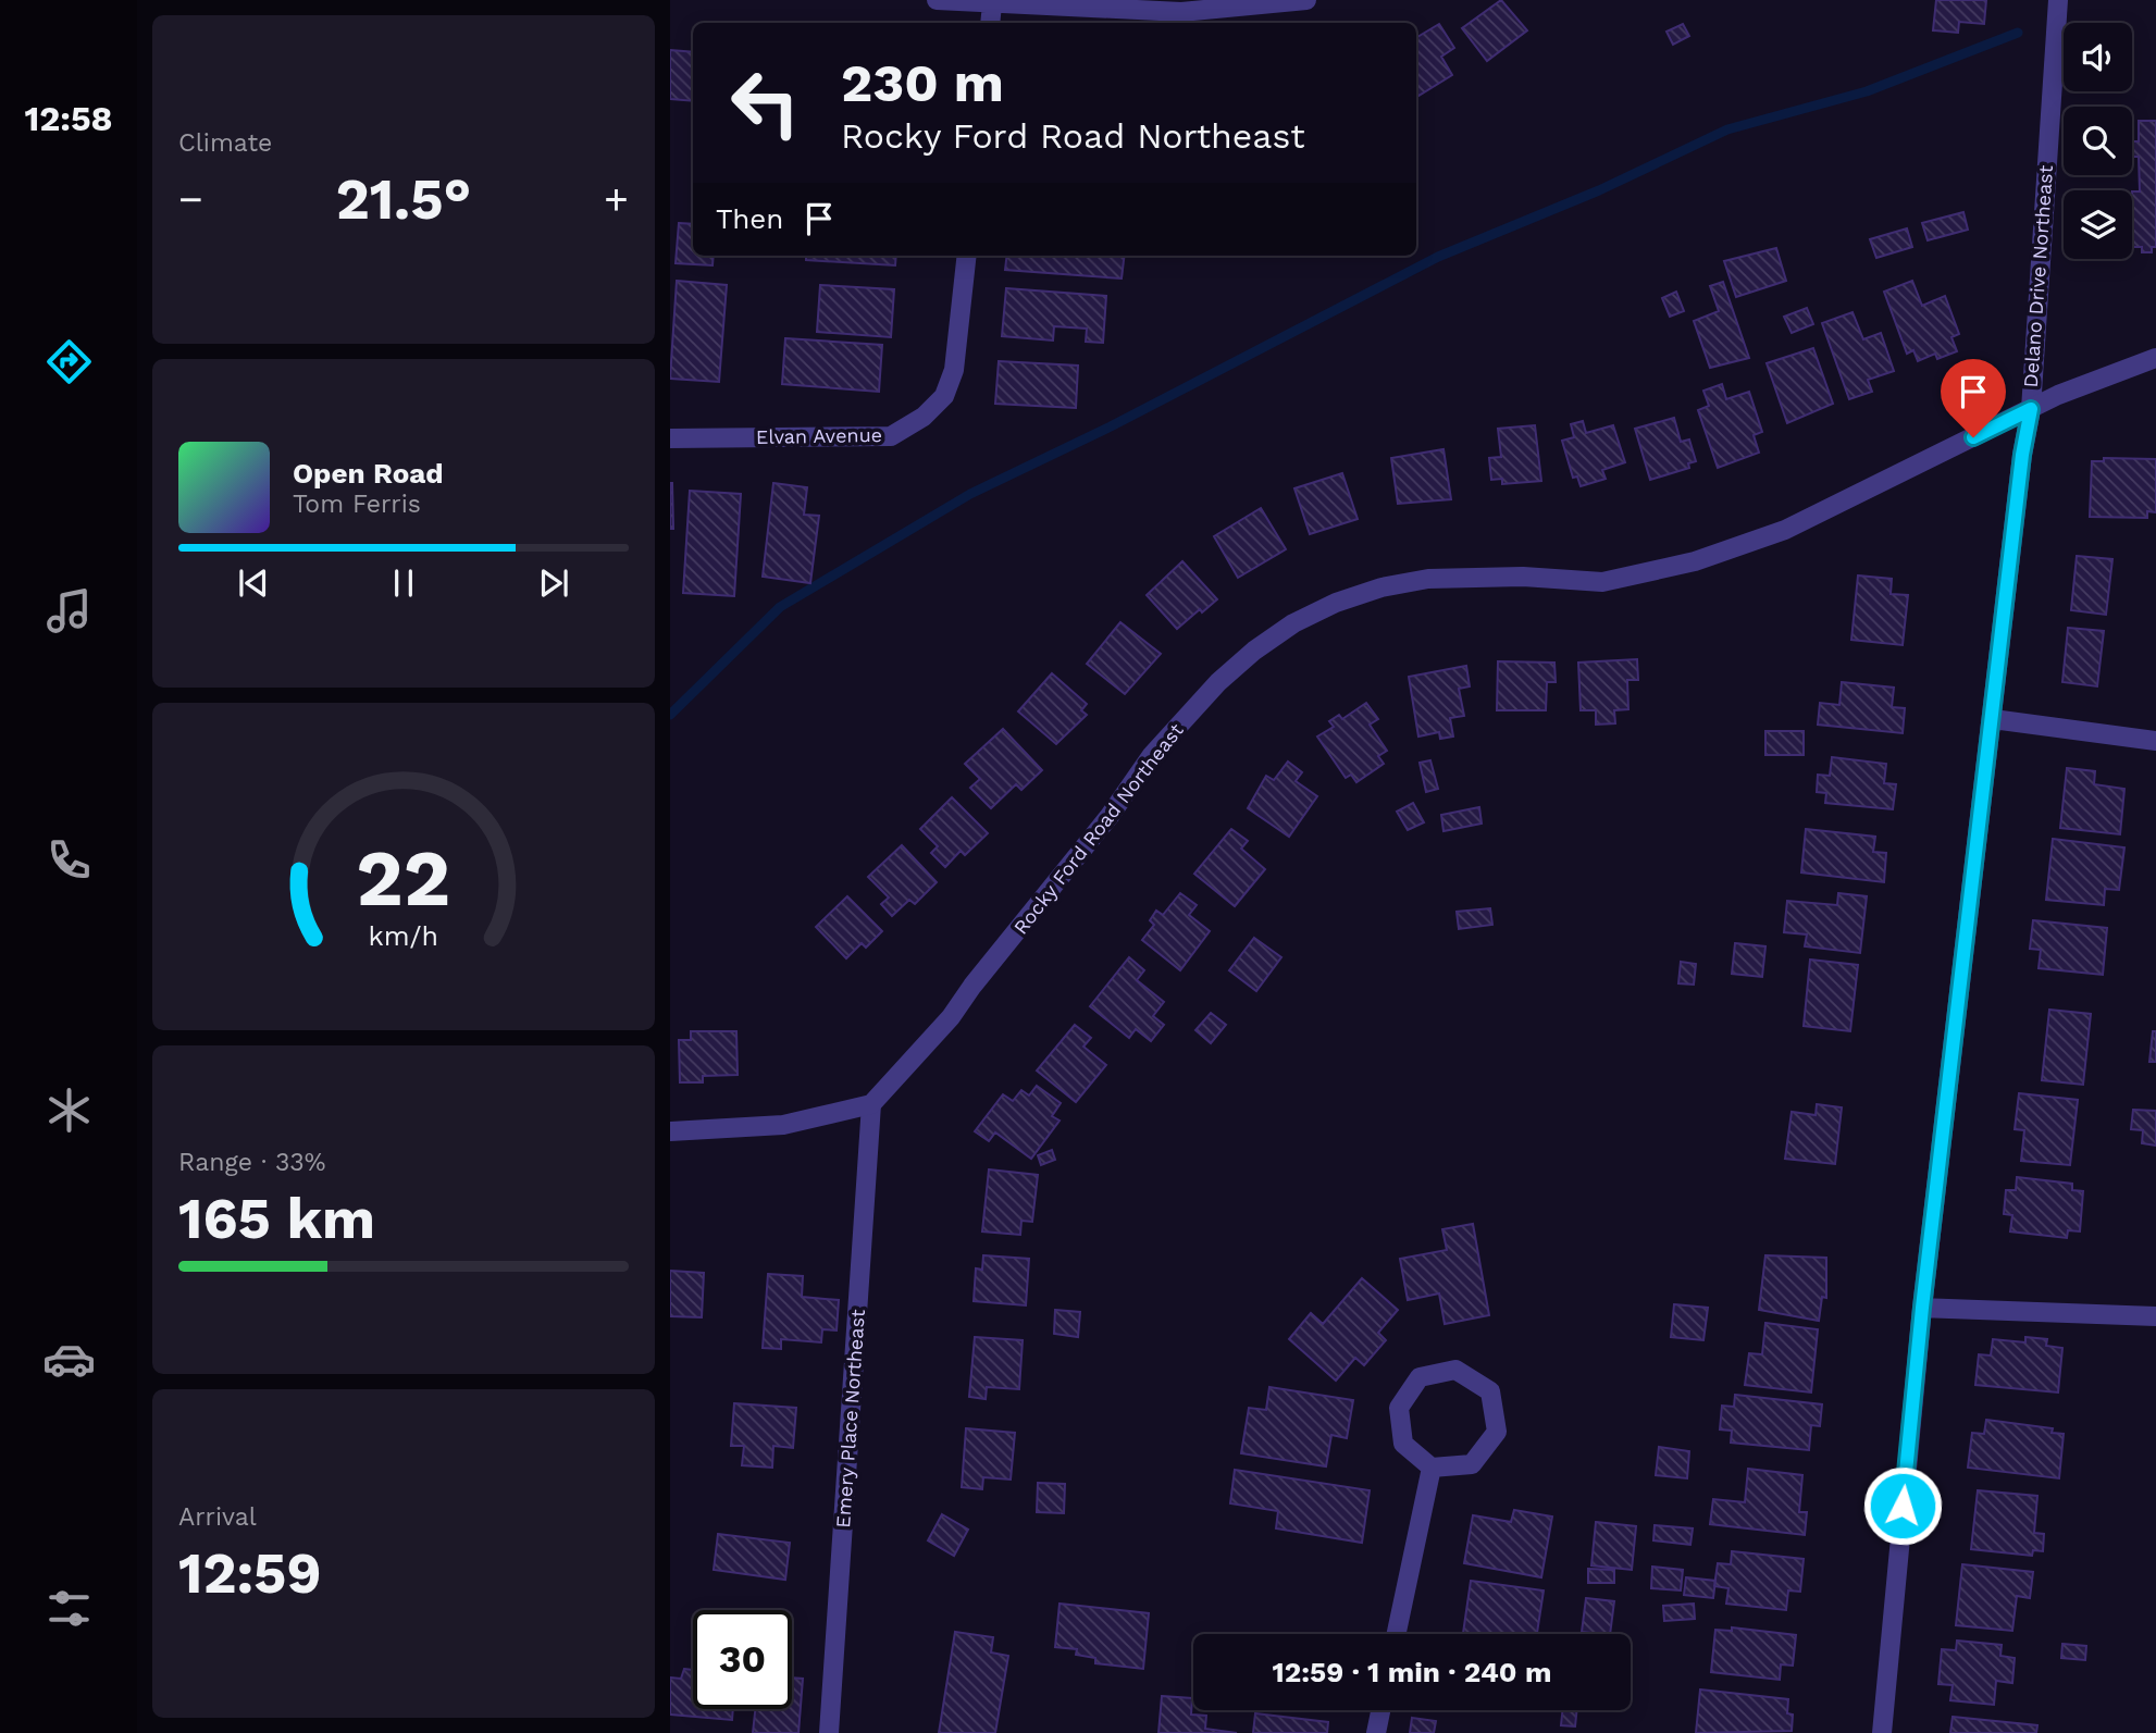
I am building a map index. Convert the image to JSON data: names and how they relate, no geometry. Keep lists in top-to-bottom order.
{
  "streets": {
    "street": [
      "Delano Drive Northeast",
      "Elvan Avenue",
      "Rocky Ford Road Northeast",
      "Emery Place Northeast"
    ]
  },
  "crossings": [
    ["Delano Drive Northeast", "Rocky Ford Road Northeast"],
    ["Rocky Ford Road Northeast", "Emery Place Northeast"]
  ],
  "page": {
    "tabs": "12:58",
    "tile": [
      "Climate",
      ["Range · 33%", "165 km"],
      ["Arrival", "12:59"]
    ],
    "turn": ["230 m", "Rocky Ford Road Northeast"],
    "heat": ["−", "21.5°", "+"],
    "then": "Then",
    "song": ["Open Road", "Tom Ferris"],
    "limit": "30",
    "trip": "12:59 · 1 min · 240 m",
    "gauge": ["22", "km/h"]
  }
}
